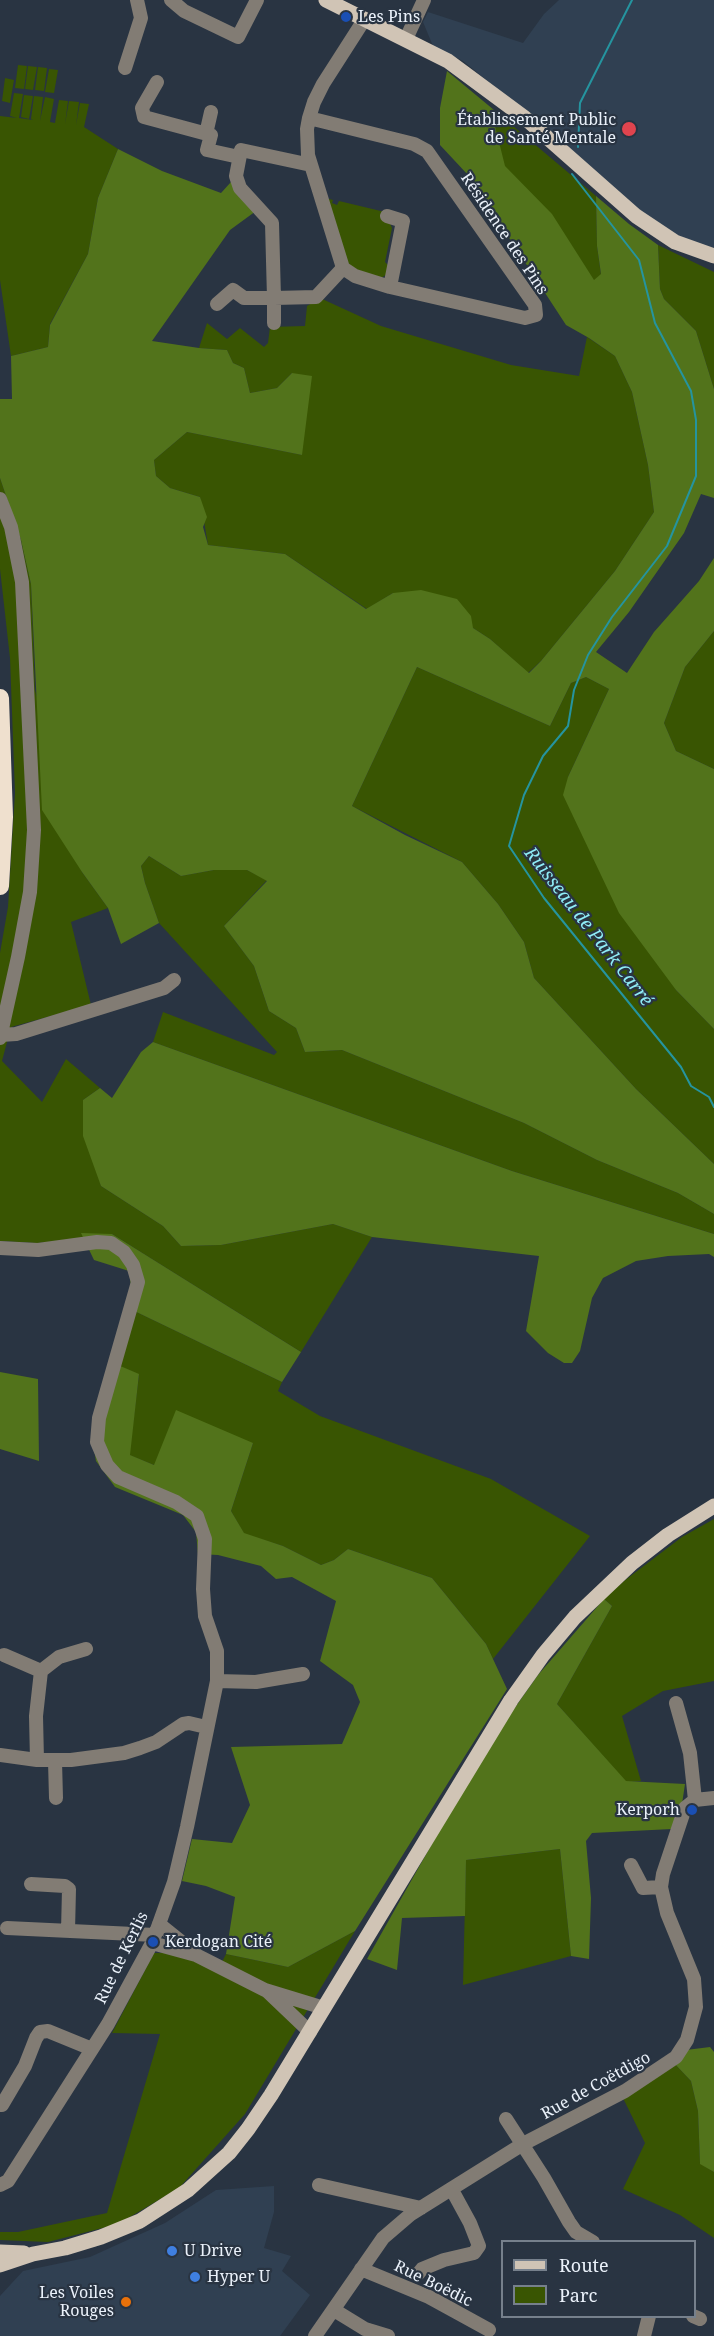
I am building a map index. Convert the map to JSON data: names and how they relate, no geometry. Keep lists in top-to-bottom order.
{
  "streets": {
    "street": [
      "Résidence des Pins",
      "Rue de Kerlis",
      "Rue de Coëtdigo",
      "Rue Boëdic"
    ]
  },
  "crossings": [
    ["Rue de Coëtdigo", "Rue Boëdic"]
  ],
  "water": ["Ruisseau de Park Carré"],
  "places": [
    "Les Pins",
    "Établissement Public de Santé Mentale",
    "Kerporh",
    "Kerdogan Cité",
    "U Drive",
    "Hyper U",
    "Les Voiles Rouges"
  ],
  "legend": ["Route", "Parc"]
}
